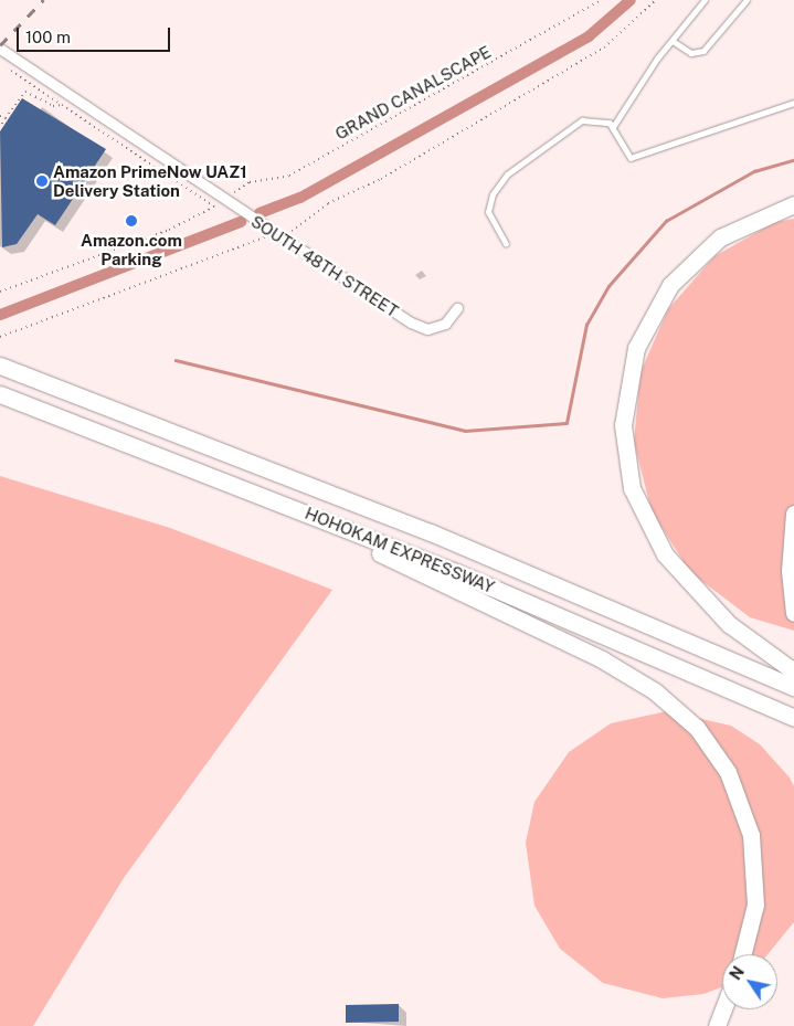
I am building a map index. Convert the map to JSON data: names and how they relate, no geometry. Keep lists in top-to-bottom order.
{
  "streets": {
    "highway": ["HOHOKAM EXPRESSWAY"],
    "street": ["SOUTH 48TH STREET"],
    "path": ["GRAND CANALSCAPE"]
  },
  "crossings": [
    ["GRAND CANALSCAPE", "SOUTH 48TH STREET"]
  ],
  "places": ["Amazon PrimeNow UAZ1 Delivery Station", "Amazon.com Parking"],
  "scale_bar": "100 m",
  "north": "top left"
}
